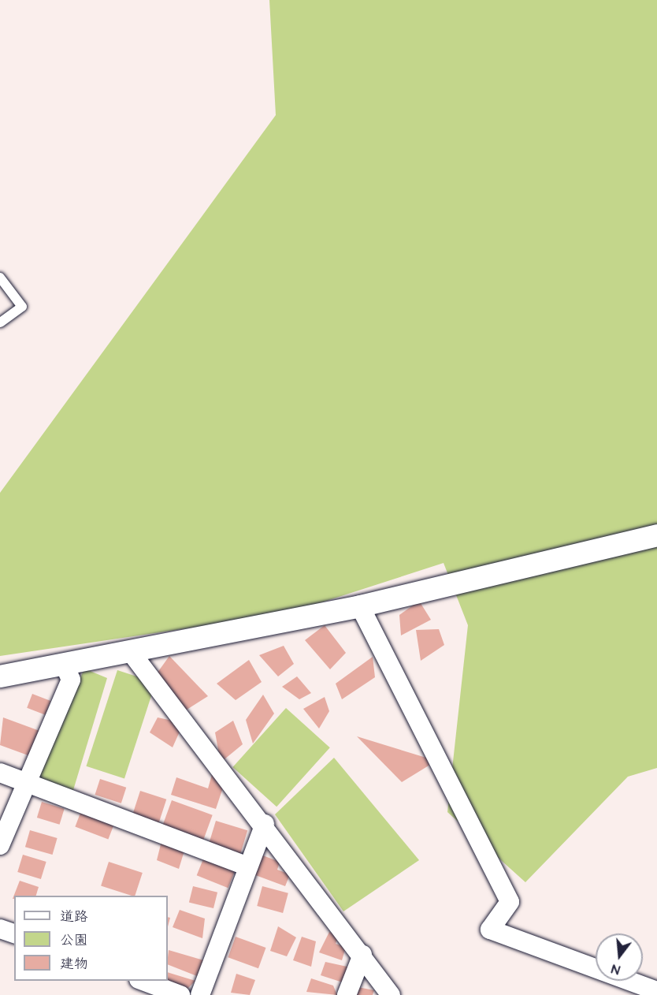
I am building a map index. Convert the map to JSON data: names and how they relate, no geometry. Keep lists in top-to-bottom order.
{
  "legend": ["道路", "公園", "建物"],
  "north": "bottom"
}
